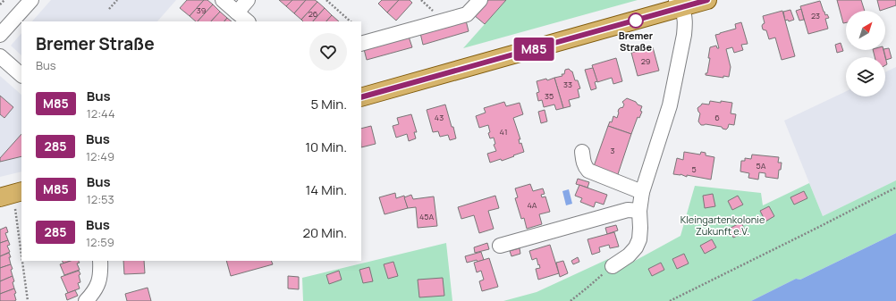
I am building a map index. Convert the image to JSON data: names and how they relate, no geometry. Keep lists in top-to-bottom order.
{
  "parks": ["Kleingartenkolonie Zukunft e.V."],
  "places": ["Bremer Straße"],
  "lines": ["bus line M85"],
  "house_numbers": [
    "39",
    "26",
    "23",
    "29",
    "33",
    "35",
    "43",
    "6",
    "41",
    "3",
    "5A",
    "5",
    "4A",
    "45A"
  ],
  "north": "top right",
  "page": {
    "on_map": "M85",
    "heading": ["Bremer Straße", "Bus"],
    "list": [
      {
        "mark": "M85",
        "name": "Bus",
        "note": "12:44",
        "value": "5 Min."
      },
      {
        "mark": "285",
        "name": "Bus",
        "note": "12:49",
        "value": "10 Min."
      },
      {
        "mark": "M85",
        "name": "Bus",
        "note": "12:53",
        "value": "14 Min."
      },
      {
        "mark": "285",
        "name": "Bus",
        "note": "12:59",
        "value": "20 Min."
      }
    ]
  }
}
